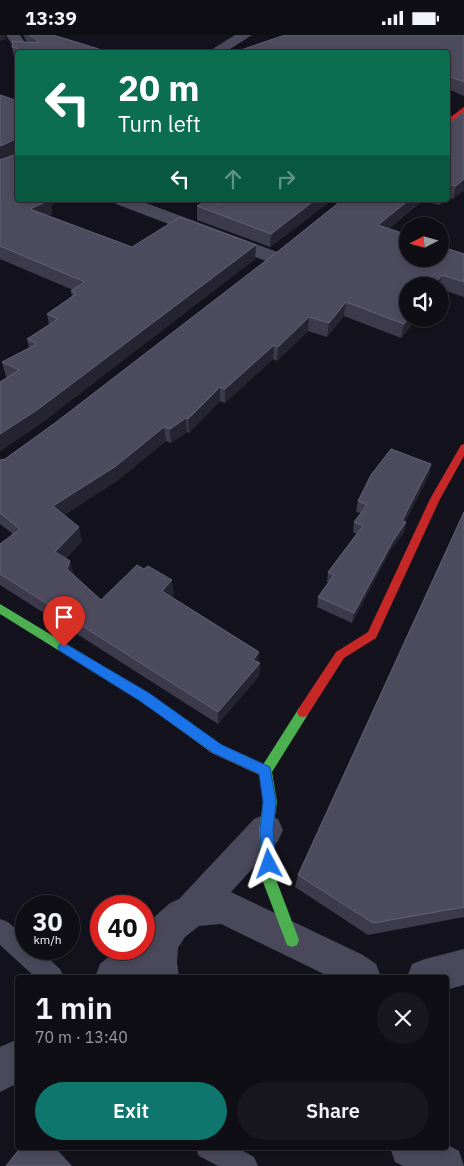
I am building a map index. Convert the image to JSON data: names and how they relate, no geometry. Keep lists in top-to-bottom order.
{
  "north": "left",
  "page": {
    "status": "13:39",
    "turn": ["20 m", "Turn left"],
    "speed": "30 km/h",
    "limit": "40",
    "heading": ["1 min", "70 m · 13:40"],
    "buttons": ["Exit", "Share"]
  }
}
